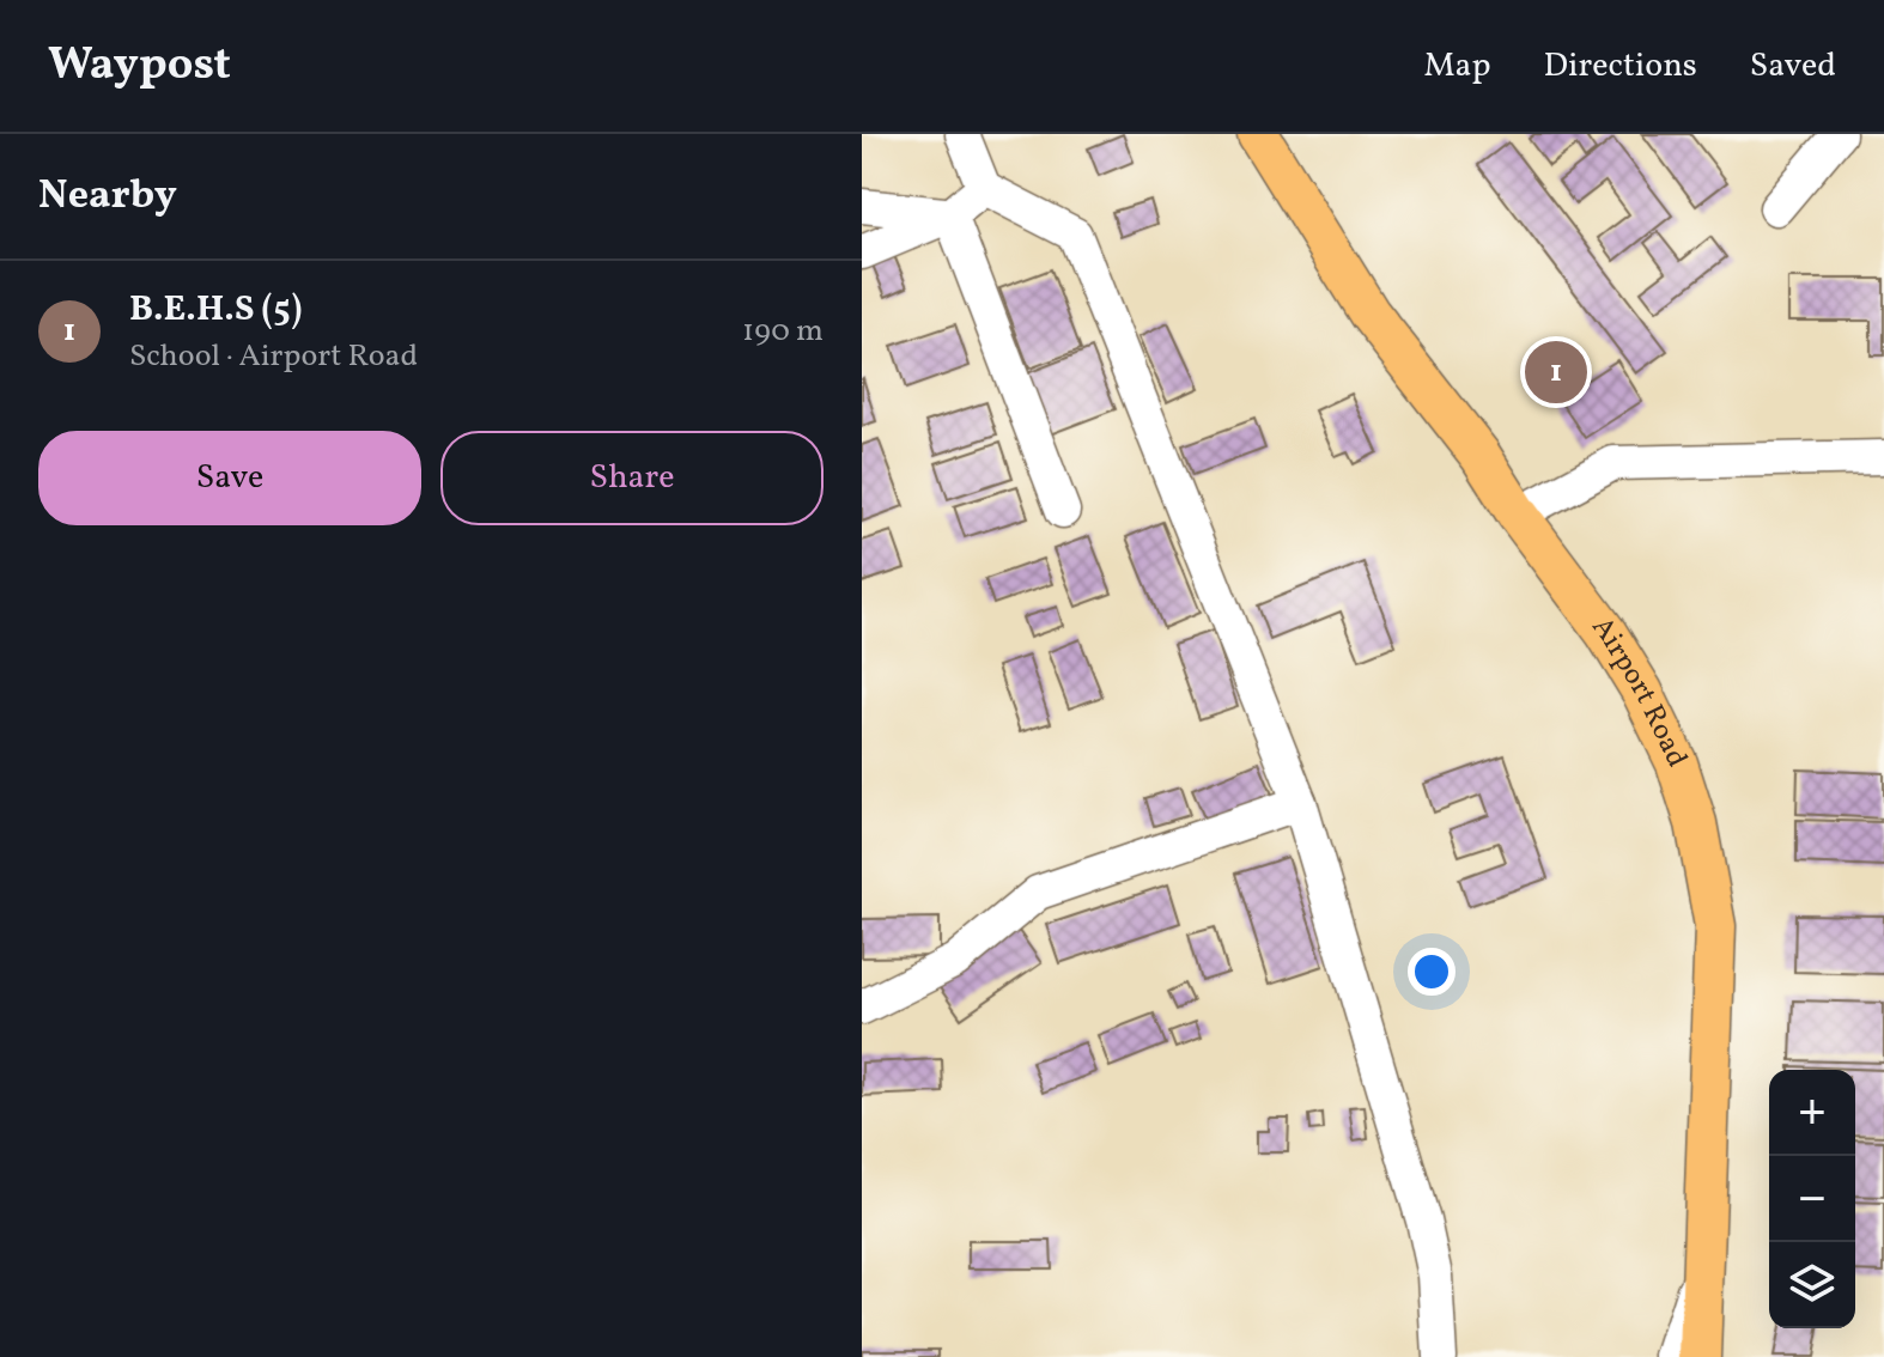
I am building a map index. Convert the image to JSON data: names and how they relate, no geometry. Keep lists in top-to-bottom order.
{
  "streets": {
    "main road": ["Airport Road"]
  },
  "page": {
    "header": "Waypost",
    "nav": ["Map", "Directions", "Saved"],
    "heading": "Nearby",
    "list": [
      {
        "mark": "1",
        "name": "B.E.H.S (5)",
        "note": "School · Airport Road",
        "value": "190 m"
      }
    ],
    "pins": "1",
    "buttons": ["Save", "Share"],
    "map_buttons": ["+", "−"]
  }
}
